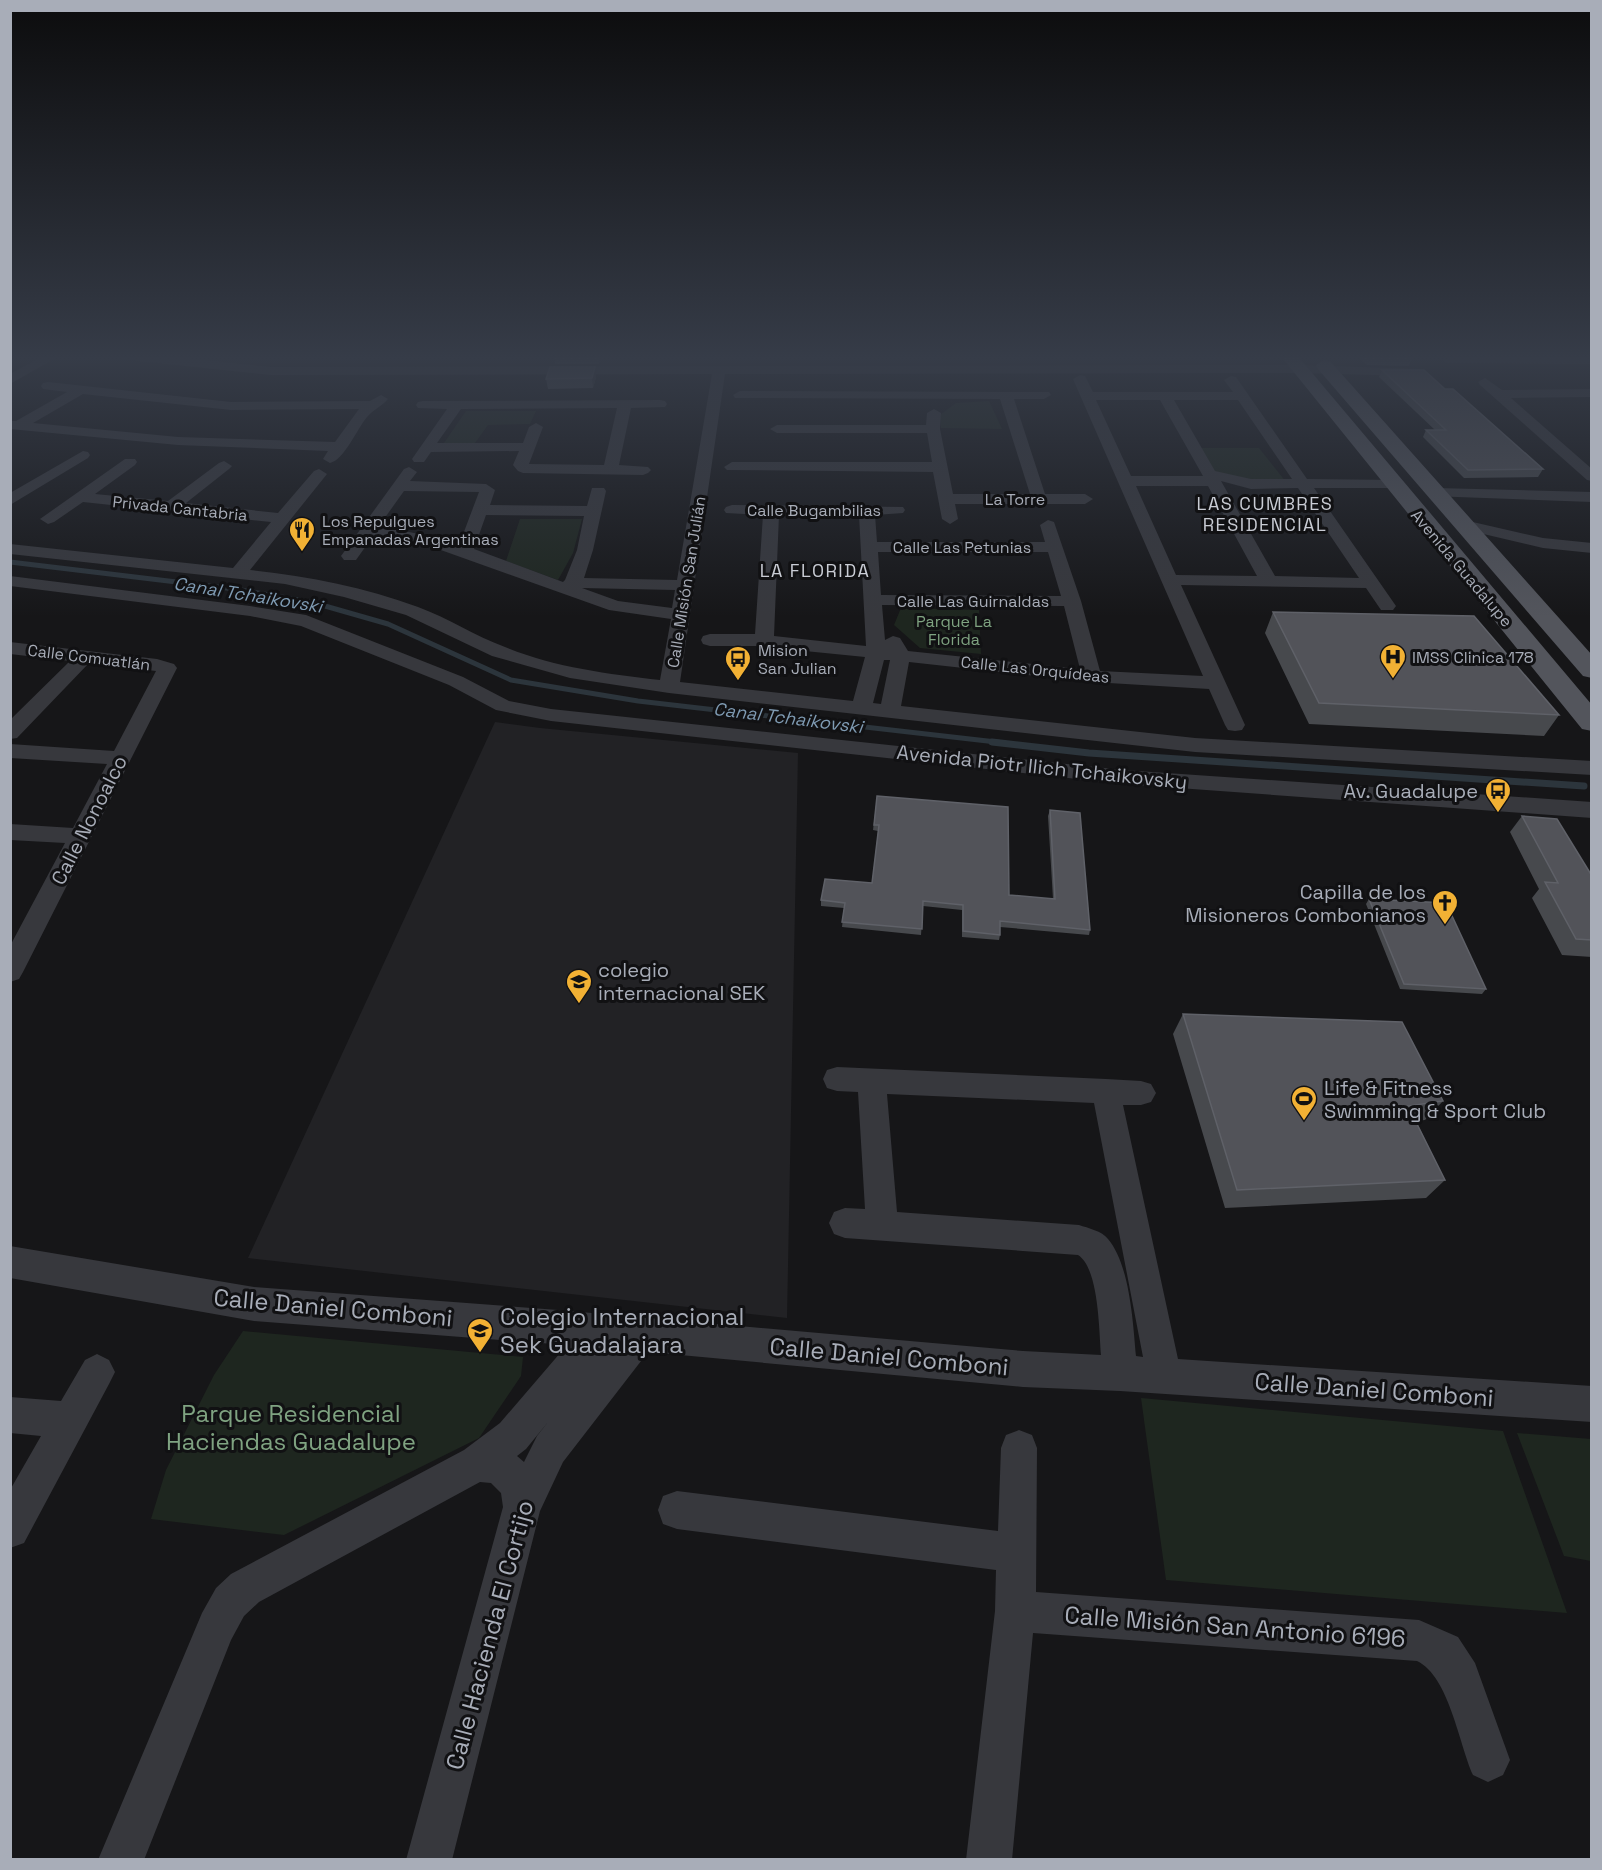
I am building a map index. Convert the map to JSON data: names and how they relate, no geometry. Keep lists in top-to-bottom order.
{
  "streets": {
    "main road": ["Avenida Guadalupe"],
    "street": [
      "La Torre",
      "Privada Cantabria",
      "Calle Bugambilias",
      "Calle Las Petunias",
      "Calle Misión San Julián",
      "Calle Las Guirnaldas",
      "Calle Comuatlán",
      "Calle Las Orquídeas",
      "Avenida Piotr Ilich Tchaikovsky",
      "Calle Nonoalco",
      "Calle Daniel Comboni",
      "Calle Misión San Antonio 6196",
      "Calle Hacienda El Cortijo"
    ]
  },
  "crossings": [
    ["Calle Misión San Julián", "Avenida Piotr Ilich Tchaikovsky"],
    ["Calle Comuatlán", "Calle Nonoalco"],
    ["Calle Daniel Comboni", "Calle Hacienda El Cortijo"]
  ],
  "districts": ["LAS CUMBRES RESIDENCIAL", "LA FLORIDA"],
  "water": ["Canal Tchaikovski"],
  "parks": ["Parque La Florida", "Parque Residencial Haciendas Guadalupe"],
  "places": {
    "restaurant": ["Los Repulgues Empanadas Argentinas"],
    "hospital": ["IMSS Clinica 178"],
    "bus stop": ["Mision San Julian", "Av. Guadalupe"],
    "church": ["Capilla de los Misioneros Combonianos"],
    "school or university": ["colegio internacional SEK", "Colegio Internacional Sek Guadalajara"],
    "sports": ["Life & Fitness Swimming & Sport Club"]
  }
}
